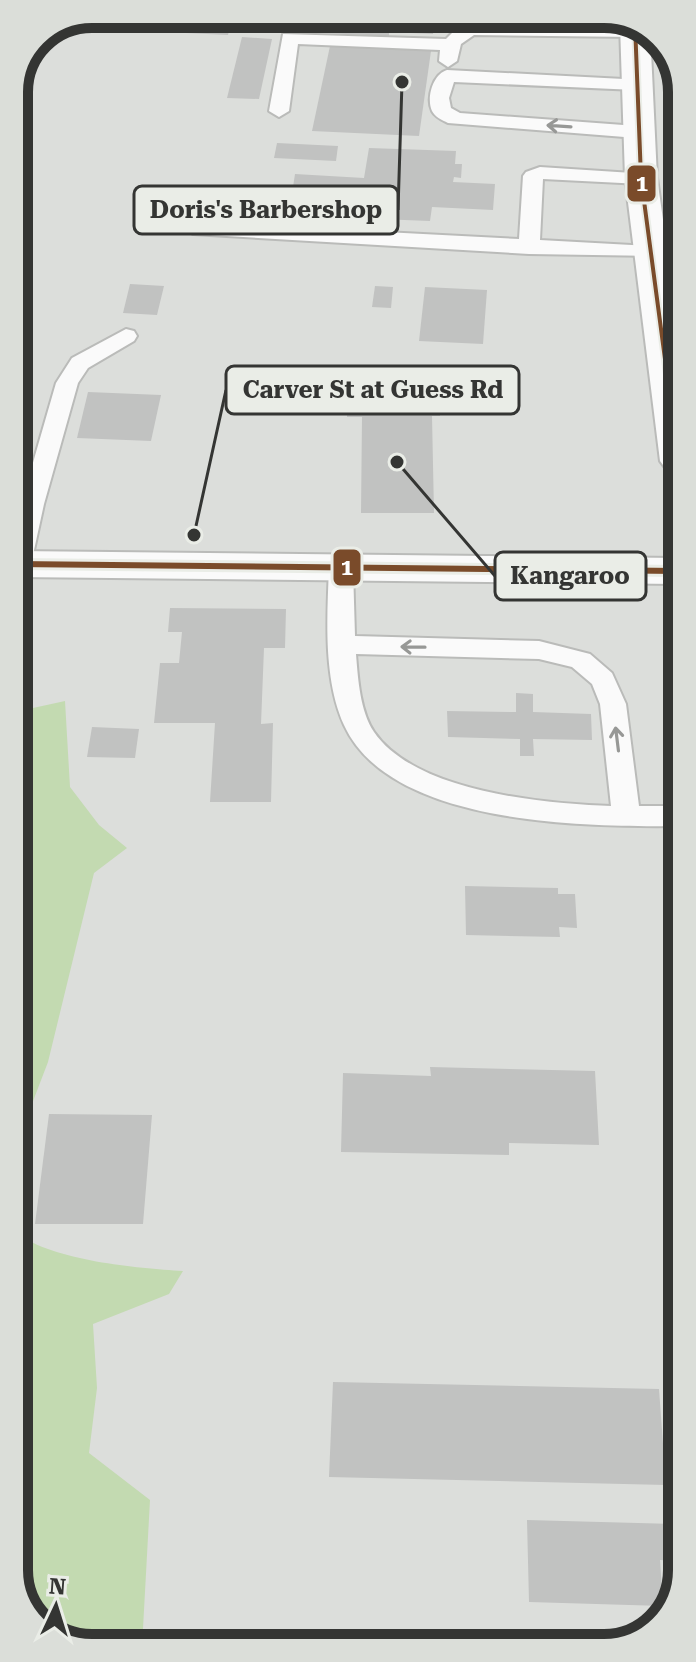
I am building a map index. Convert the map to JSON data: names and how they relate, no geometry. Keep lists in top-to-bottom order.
{
  "places": ["Doris's Barbershop", "Kangaroo", "Carver St at Guess Rd"],
  "lines": ["transit line 1"],
  "north": "top"
}
